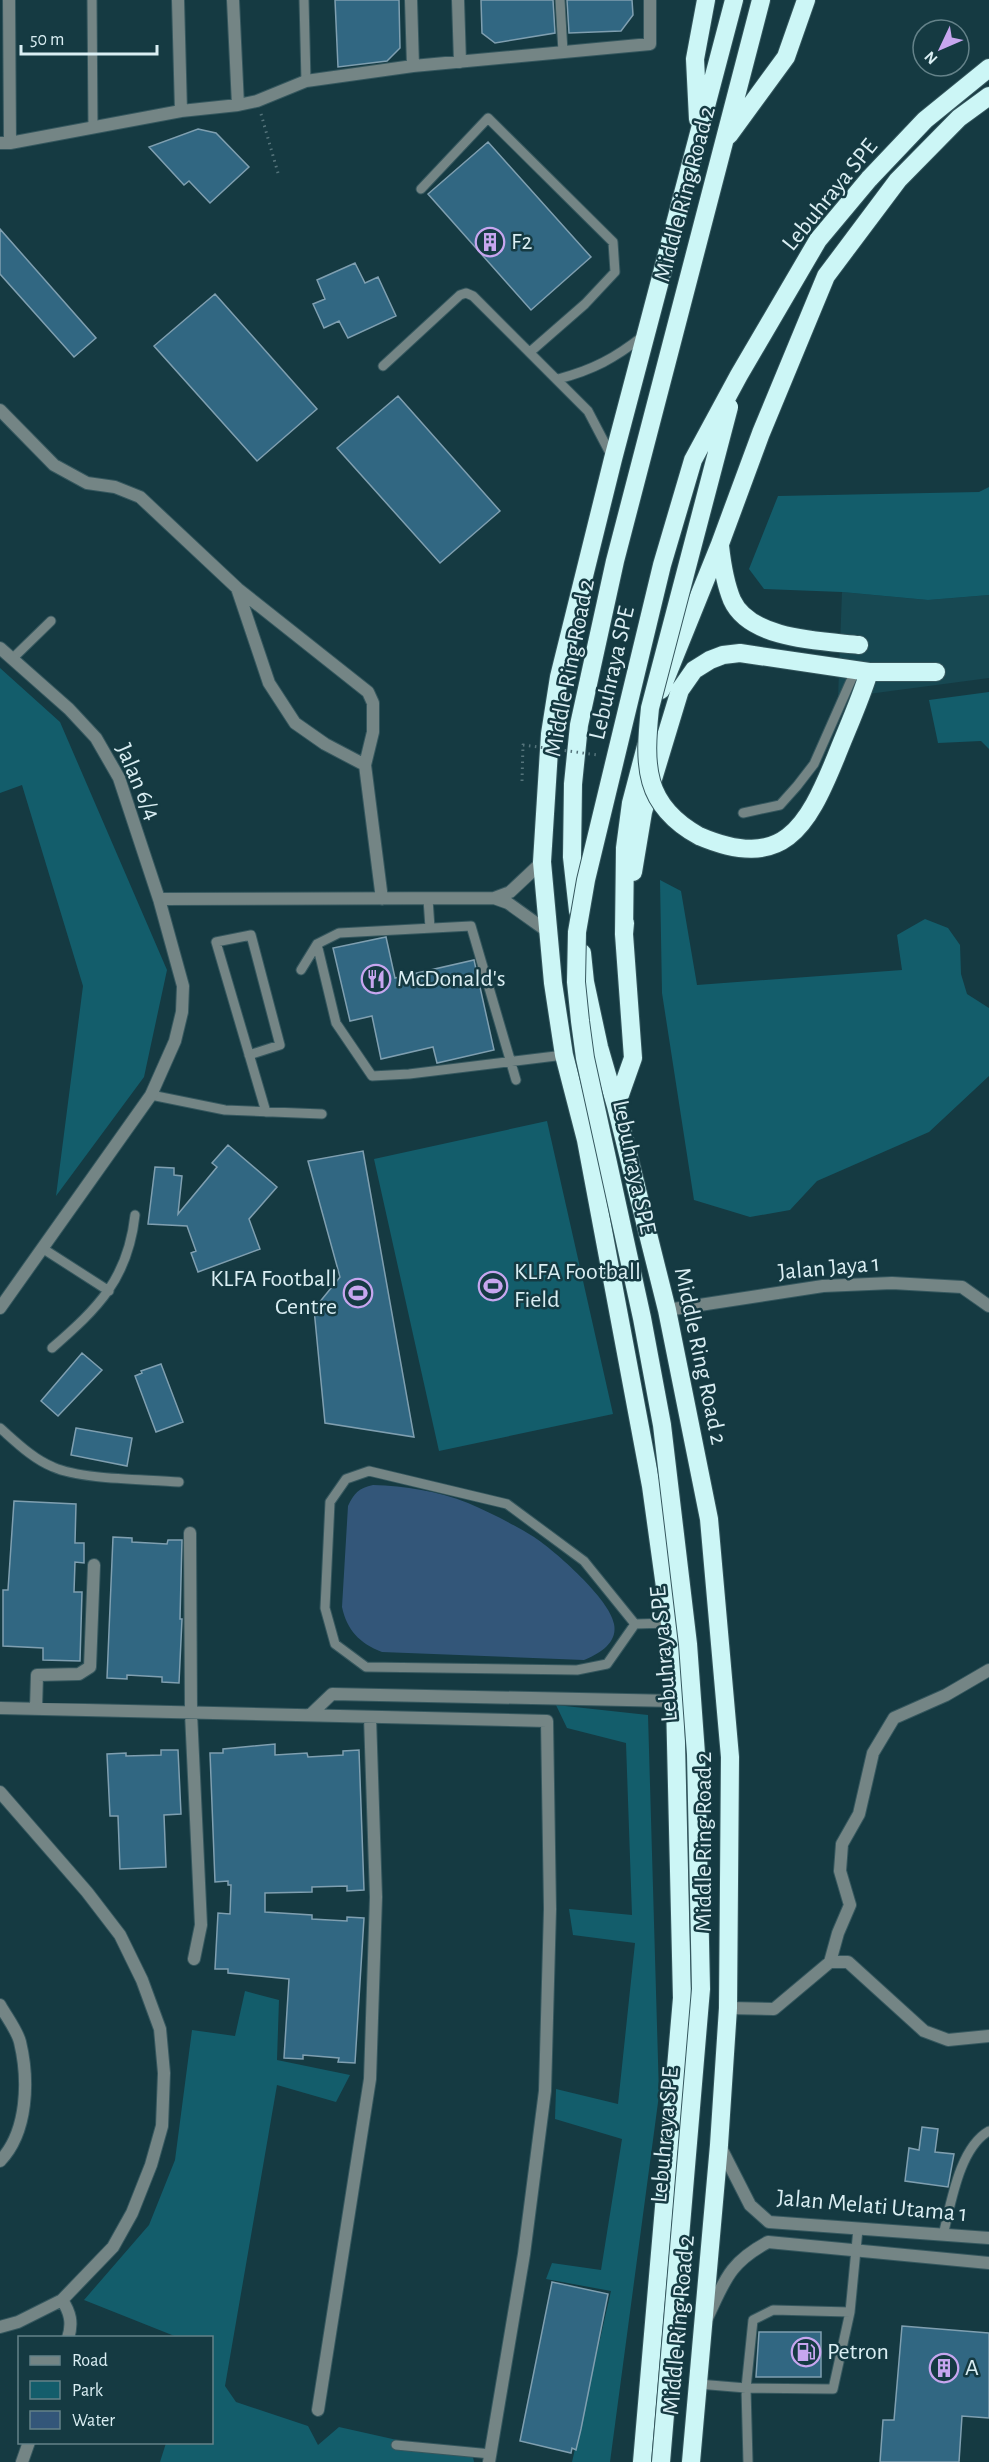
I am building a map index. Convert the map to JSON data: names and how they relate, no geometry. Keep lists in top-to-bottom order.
{
  "streets": {
    "highway": ["Middle Ring Road 2", "Lebuhraya SPE"],
    "street": ["Jalan 6/4", "Jalan Jaya 1", "Jalan Melati Utama 1"]
  },
  "crossings": [
    ["Middle Ring Road 2", "Jalan Jaya 1"],
    ["Middle Ring Road 2", "Jalan Melati Utama 1"]
  ],
  "places": {
    "building": ["F2", "A"],
    "restaurant": ["McDonald's"],
    "sports": ["KLFA Football Field", "KLFA Football Centre"],
    "fuel station": ["Petron"]
  },
  "legend": ["Road", "Park", "Water"],
  "scale_bar": "50 m",
  "north": "bottom left"
}
